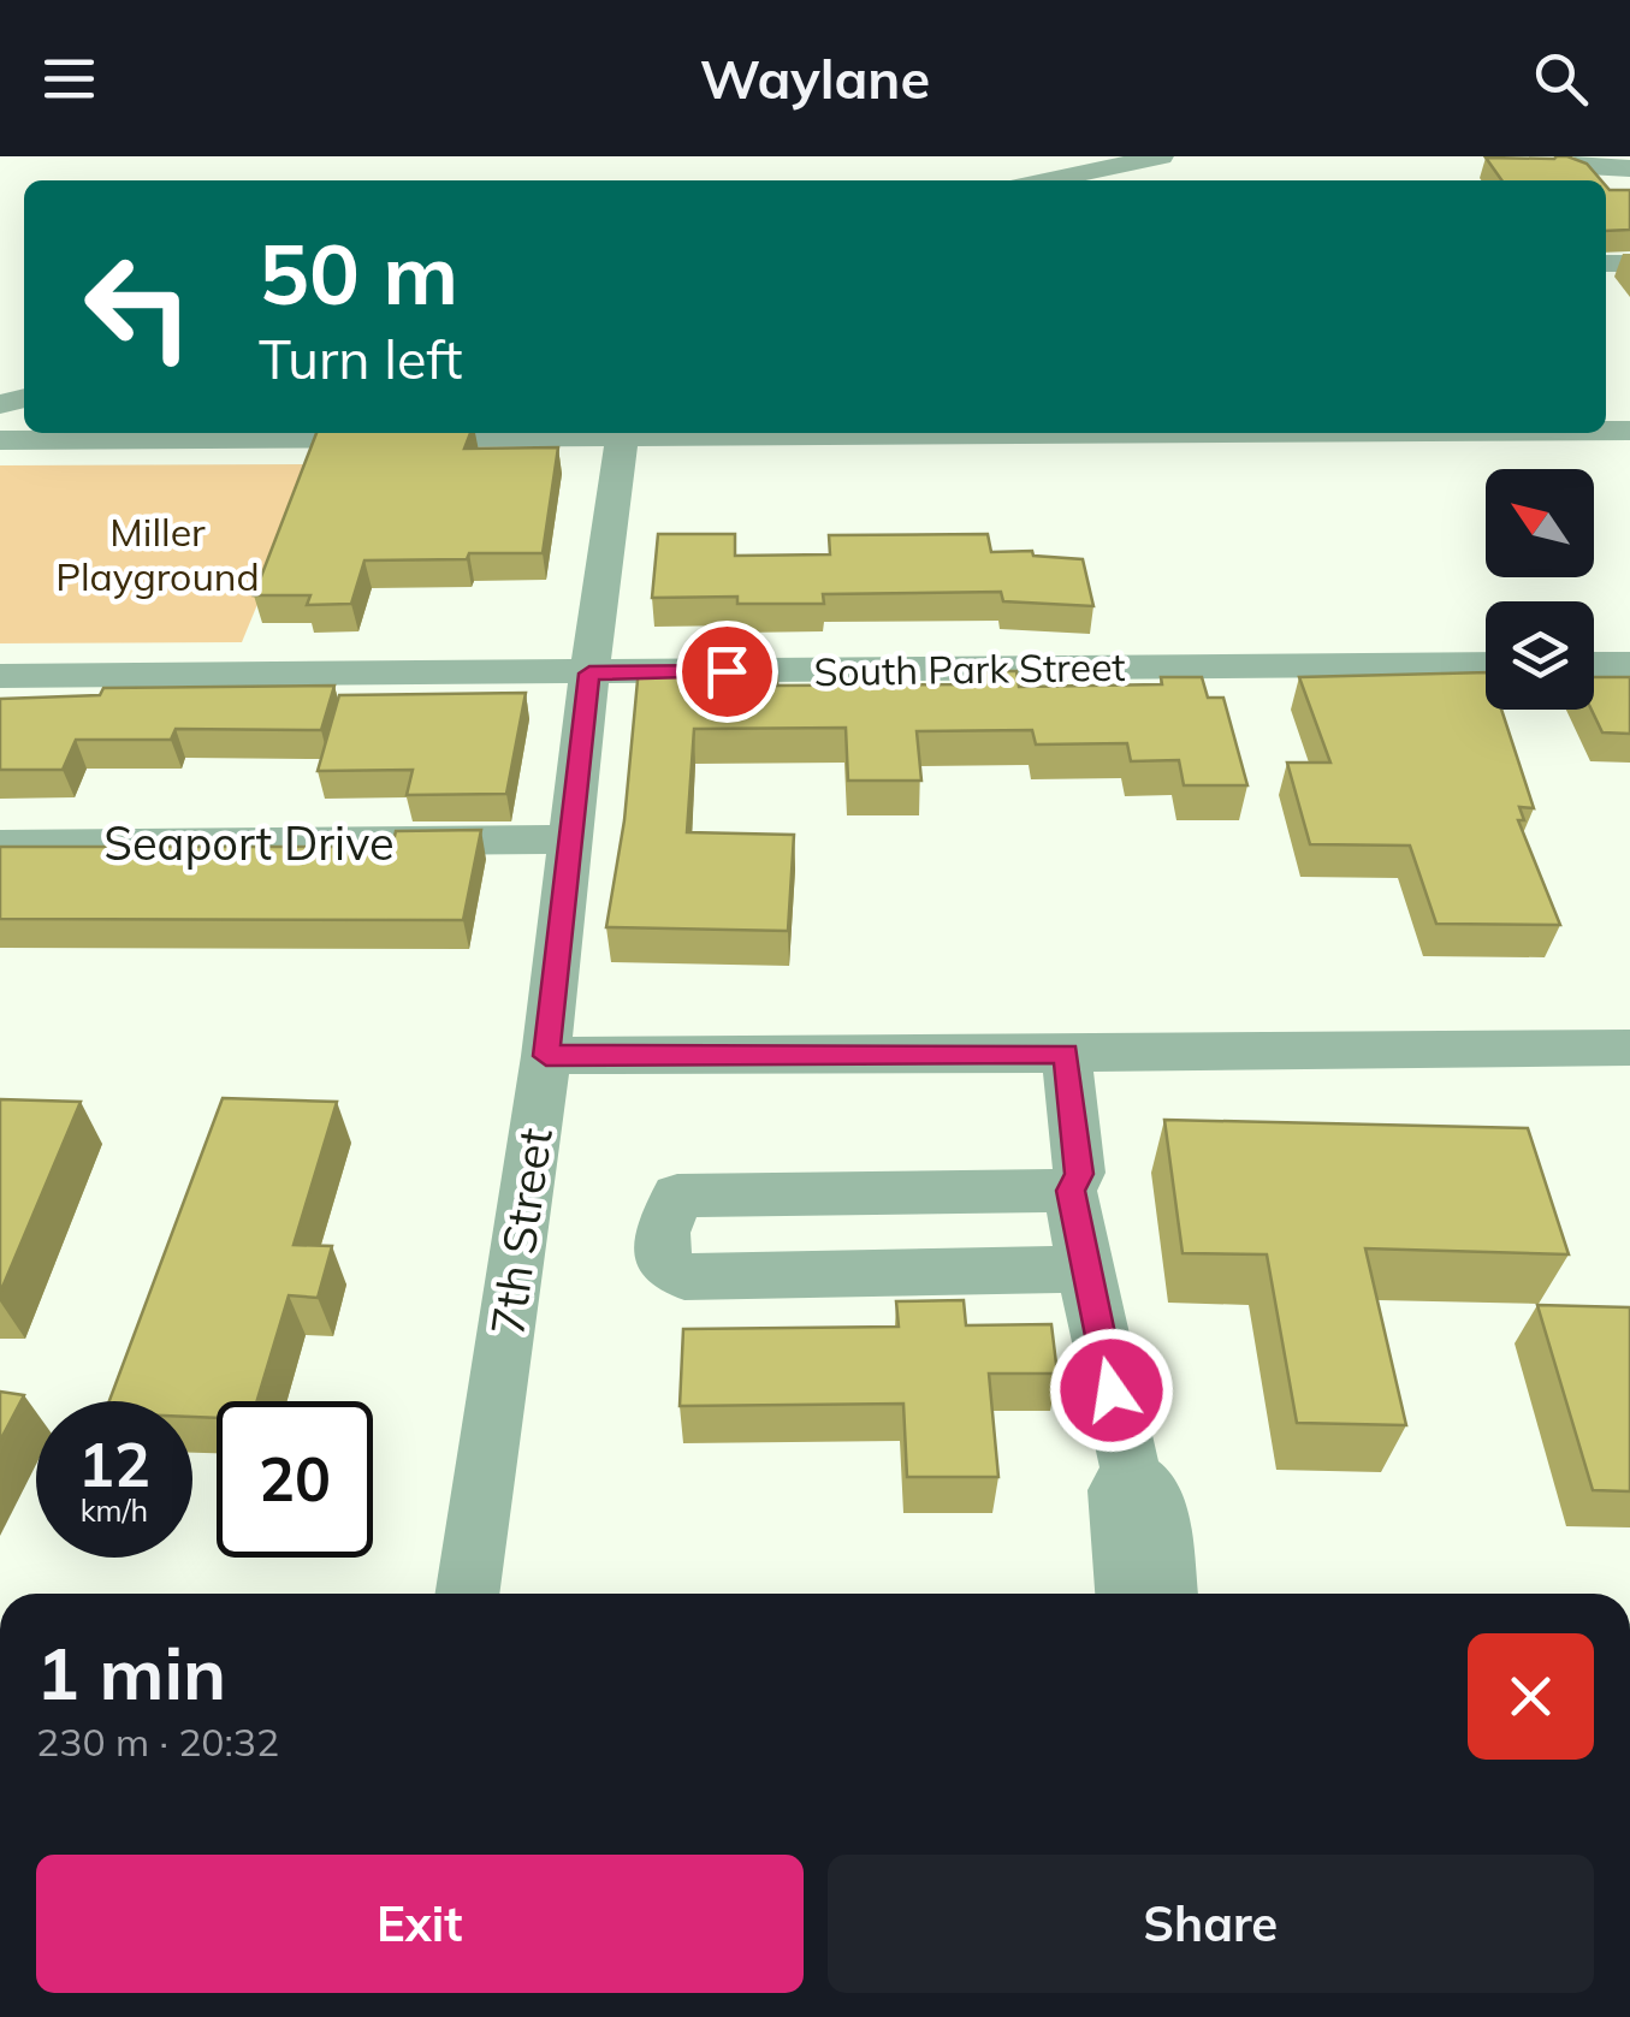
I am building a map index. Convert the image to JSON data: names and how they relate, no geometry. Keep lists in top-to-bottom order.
{
  "streets": {
    "street": ["South Park Street", "Seaport Drive", "7th Street"]
  },
  "crossings": [
    ["South Park Street", "7th Street"],
    ["Seaport Drive", "7th Street"]
  ],
  "parks": ["Miller Playground"],
  "north": "top left",
  "page": {
    "header": "Waylane",
    "turn": ["50 m", "Turn left"],
    "speed": "12 km/h",
    "limit": "20",
    "heading": ["1 min", "230 m · 20:32"],
    "buttons": ["Exit", "Share"]
  }
}
